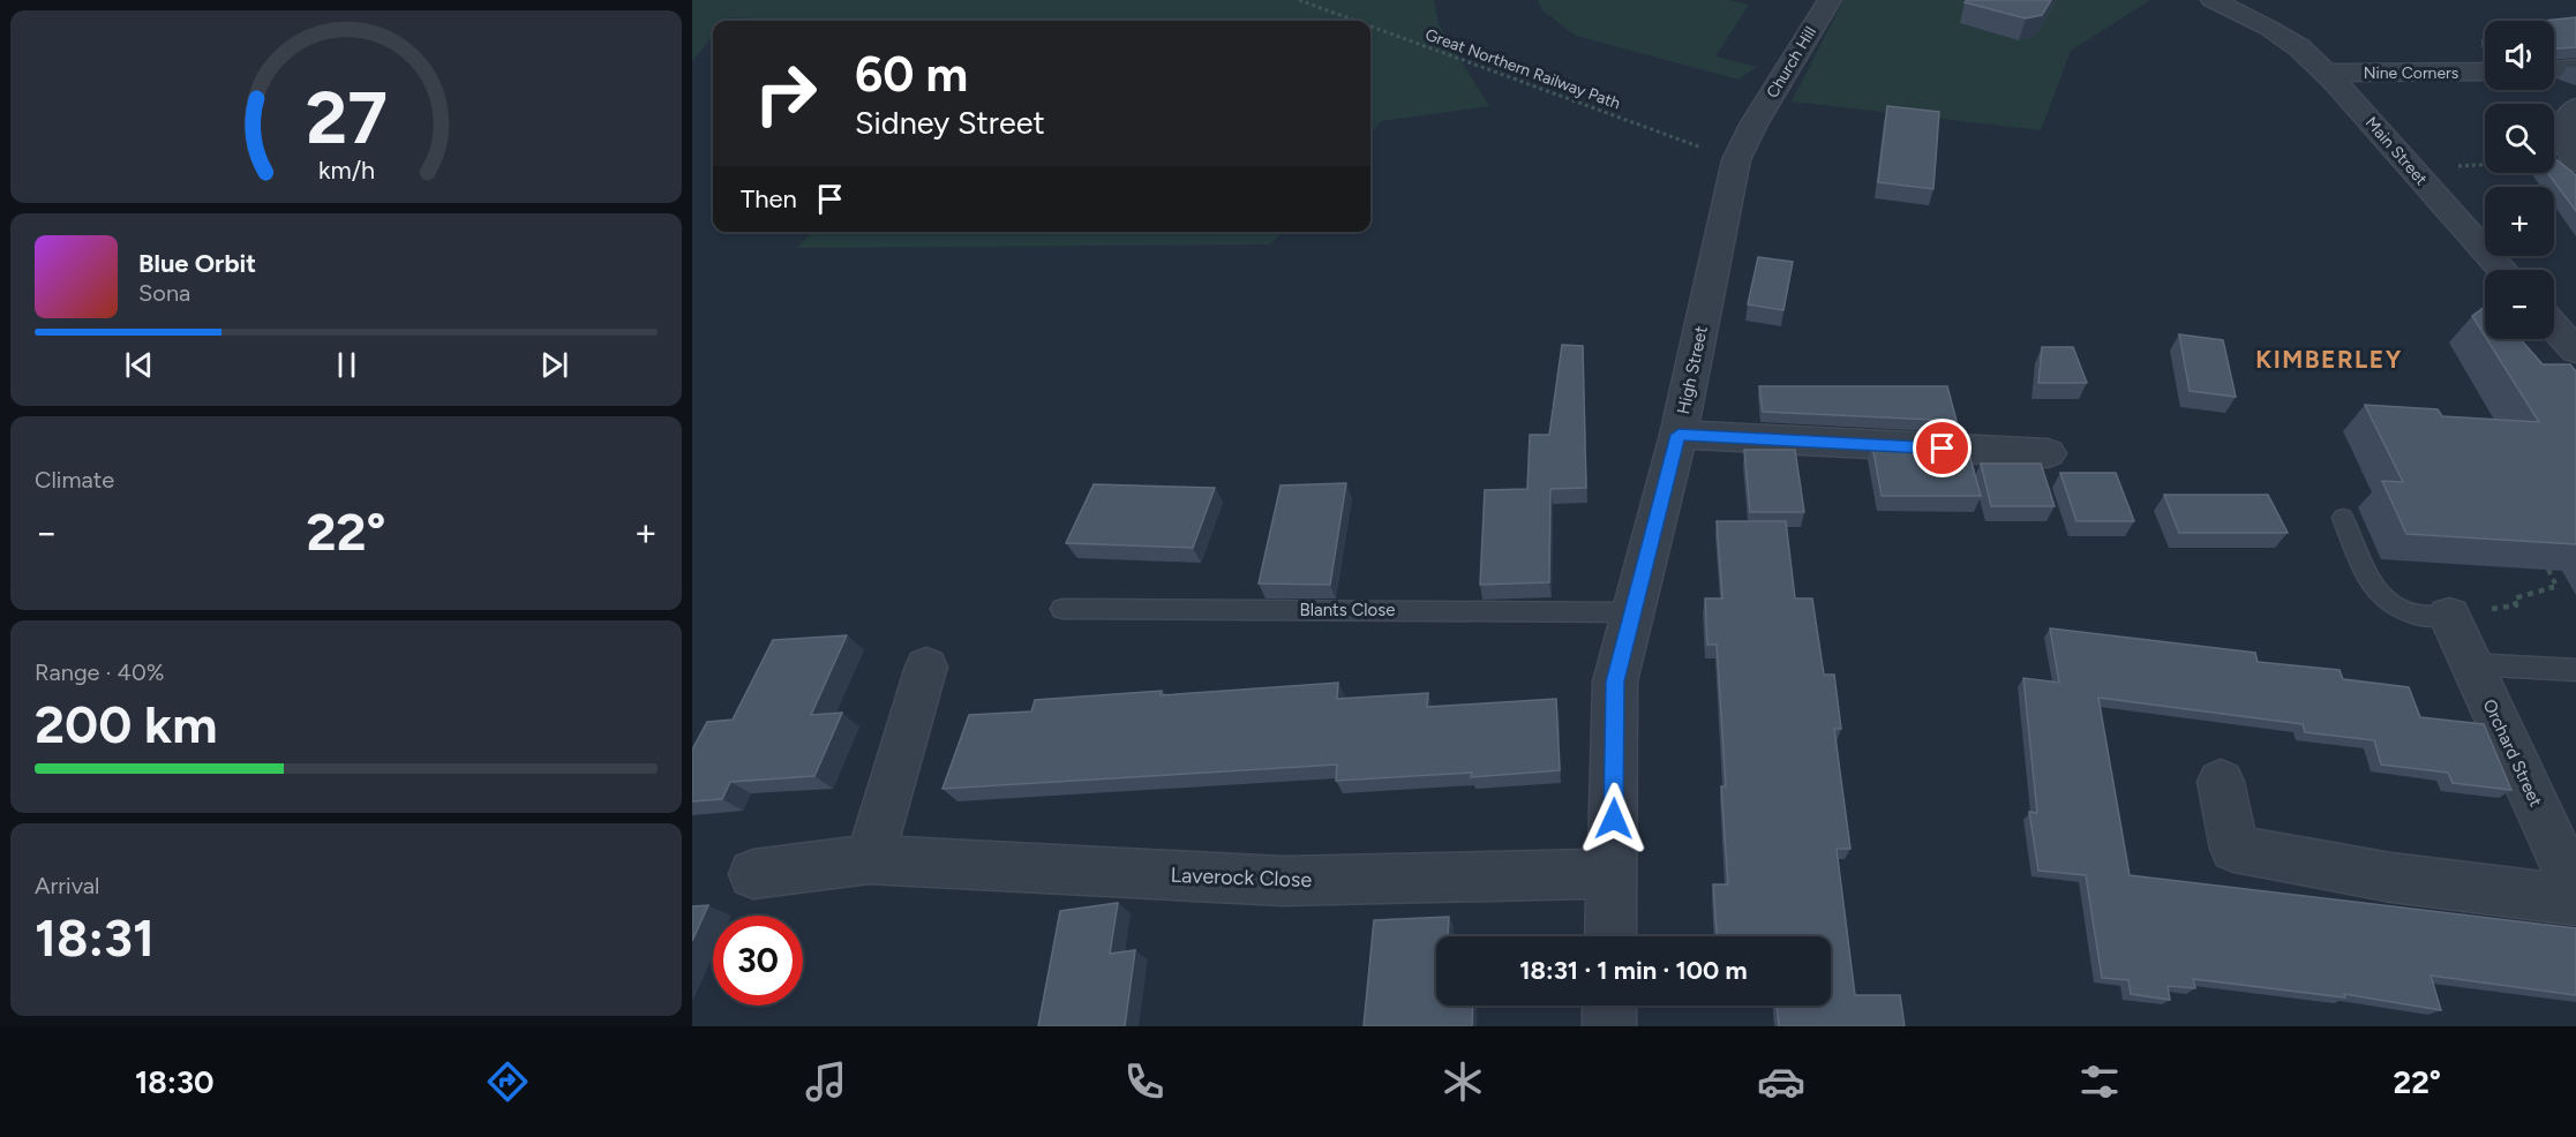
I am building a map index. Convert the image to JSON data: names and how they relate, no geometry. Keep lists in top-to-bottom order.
{
  "streets": {
    "street": [
      "Church Hill",
      "Nine Corners",
      "Main Street",
      "High Street",
      "Orchard Street",
      "Laverock Close"
    ],
    "lane": ["Blants Close"],
    "path": ["Great Northern Railway Path"]
  },
  "crossings": [
    ["Church Hill", "High Street"],
    ["Great Northern Railway Path", "High Street"],
    ["Nine Corners", "Main Street"],
    ["High Street", "Blants Close"],
    ["High Street", "Laverock Close"]
  ],
  "districts": ["KIMBERLEY"],
  "page": {
    "map_buttons": ["+", "−"],
    "turn": ["60 m", "Sidney Street"],
    "then": "Then",
    "song": ["Blue Orbit", "Sona"],
    "tile": [
      "Climate",
      ["Range · 40%", "200 km"],
      ["Arrival", "18:31"]
    ],
    "heat": ["−", "22°", "+"],
    "limit": "30",
    "trip": "18:31 · 1 min · 100 m",
    "tabs": ["18:30", "22°"],
    "gauge": ["27", "km/h"]
  }
}
